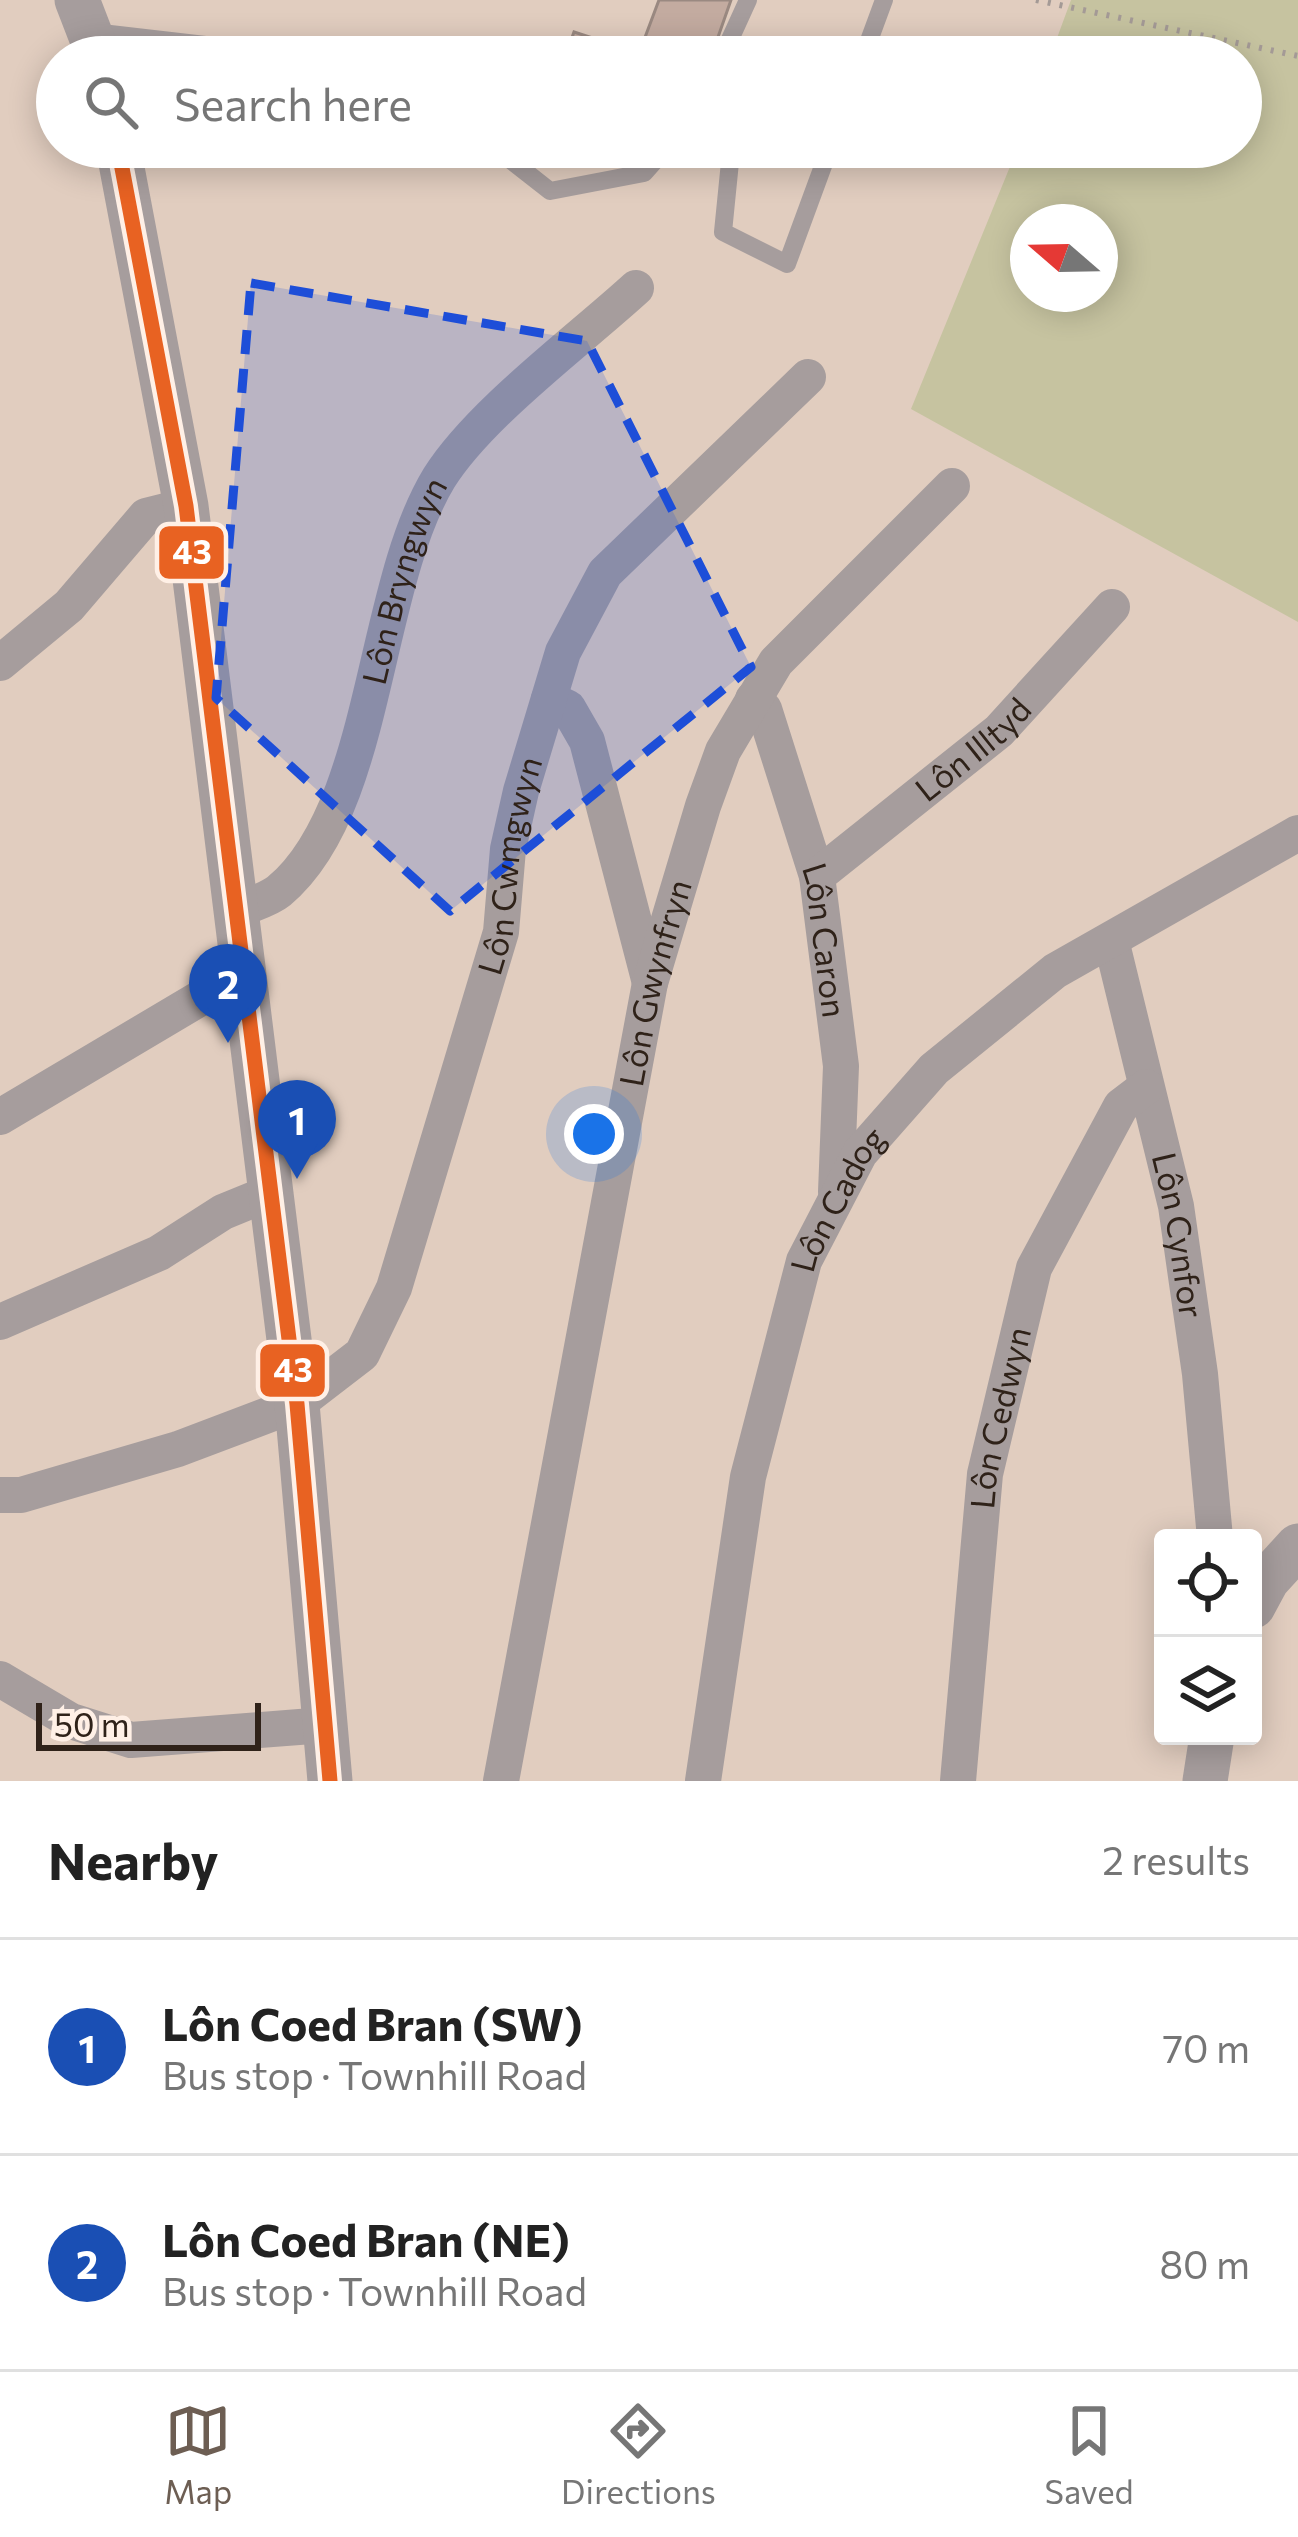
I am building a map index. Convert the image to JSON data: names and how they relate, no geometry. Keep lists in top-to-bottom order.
{
  "streets": {
    "street": [
      "Lôn Bryngwyn",
      "Lôn Illtyd",
      "Lôn Cwmgwyn",
      "Lôn Caron",
      "Lôn Gwynfryn",
      "Lôn Cadog",
      "Lôn Cynfor",
      "Lôn Cedwyn"
    ]
  },
  "crossings": [
    ["Lôn Illtyd", "Lôn Caron"],
    ["Lôn Caron", "Lôn Gwynfryn"],
    ["Lôn Caron", "Lôn Cadog"],
    ["Lôn Cadog", "Lôn Cynfor"],
    ["Lôn Cynfor", "Lôn Cedwyn"]
  ],
  "lines": ["transit line 43"],
  "scale_bar": "50 m",
  "north": "left",
  "page": {
    "search": "Search here",
    "pins": ["2", "1"],
    "scale": "50 m",
    "heading": ["Nearby", "2 results"],
    "list": [
      {
        "mark": "1",
        "name": "Lôn Coed Bran (SW)",
        "note": "Bus stop · Townhill Road",
        "value": "70 m"
      },
      {
        "mark": "2",
        "name": "Lôn Coed Bran (NE)",
        "note": "Bus stop · Townhill Road",
        "value": "80 m"
      }
    ],
    "nav": ["Map", "Directions", "Saved"]
  }
}
